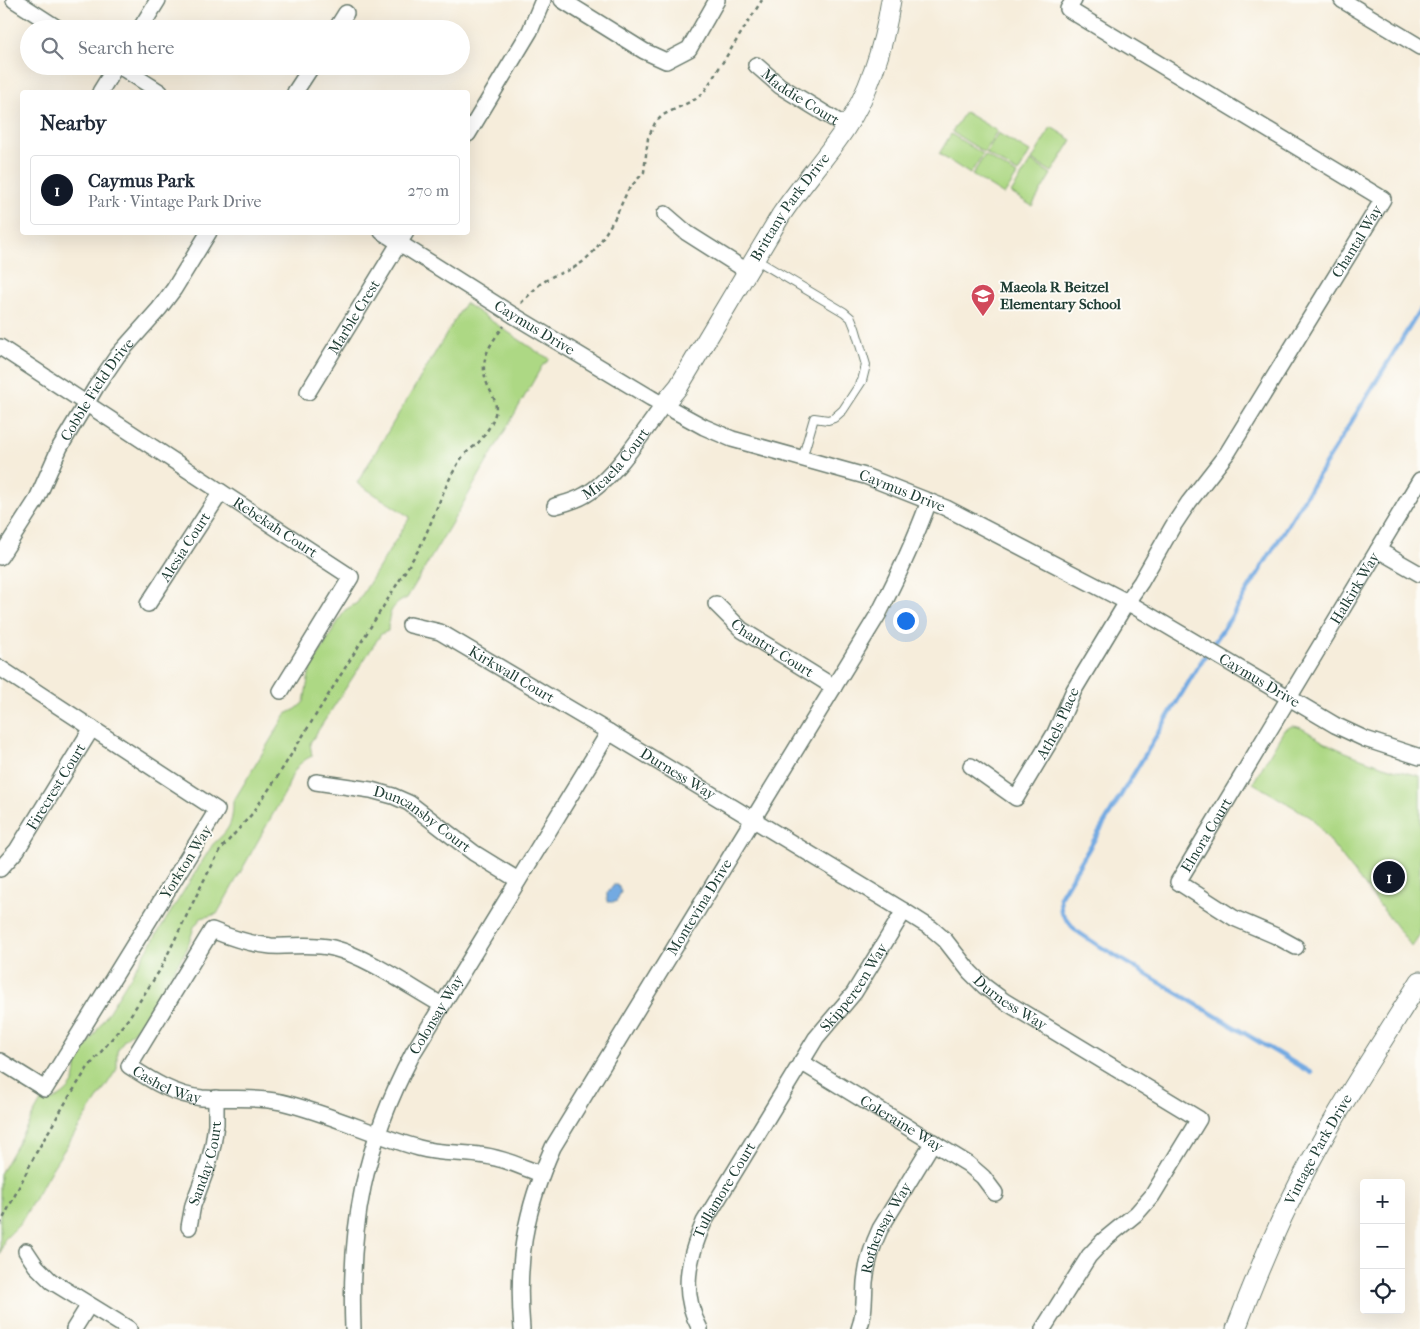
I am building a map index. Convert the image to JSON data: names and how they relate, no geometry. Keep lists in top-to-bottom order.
{
  "streets": {
    "street": [
      "Maddie Court",
      "Brittany Park Drive",
      "Chantal Way",
      "Marble Crest",
      "Caymus Drive",
      "Cobble Field Drive",
      "Micaela Court",
      "Rebekah Court",
      "Alesia Court",
      "Halkirk Way",
      "Chantry Court",
      "Kirkwall Court",
      "Athels Place",
      "Durness Way",
      "Firecrest Court",
      "Duncansby Court",
      "Elnora Court",
      "Yorkton Way",
      "Montevina Drive",
      "Skippereen Way",
      "Colonsay Way",
      "Cashel Way",
      "Coleraine Way",
      "Vintage Park Drive",
      "Sanday Court",
      "Tullamore Court",
      "Rothensay Way"
    ]
  },
  "crossings": [
    ["Maddie Court", "Brittany Park Drive"],
    ["Brittany Park Drive", "Caymus Drive"],
    ["Brittany Park Drive", "Micaela Court"],
    ["Chantal Way", "Caymus Drive"],
    ["Chantal Way", "Athels Place"],
    ["Marble Crest", "Caymus Drive"],
    ["Caymus Drive", "Micaela Court"],
    ["Caymus Drive", "Halkirk Way"],
    ["Caymus Drive", "Athels Place"],
    ["Caymus Drive", "Elnora Court"],
    ["Caymus Drive", "Montevina Drive"],
    ["Cobble Field Drive", "Rebekah Court"],
    ["Rebekah Court", "Alesia Court"],
    ["Halkirk Way", "Elnora Court"],
    ["Chantry Court", "Montevina Drive"],
    ["Kirkwall Court", "Durness Way"],
    ["Kirkwall Court", "Colonsay Way"],
    ["Durness Way", "Montevina Drive"],
    ["Durness Way", "Skippereen Way"],
    ["Durness Way", "Colonsay Way"],
    ["Firecrest Court", "Yorkton Way"],
    ["Duncansby Court", "Colonsay Way"],
    ["Montevina Drive", "Cashel Way"],
    ["Skippereen Way", "Coleraine Way"],
    ["Skippereen Way", "Tullamore Court"],
    ["Colonsay Way", "Cashel Way"],
    ["Cashel Way", "Sanday Court"],
    ["Coleraine Way", "Tullamore Court"],
    ["Coleraine Way", "Rothensay Way"]
  ],
  "places": {
    "school or university": ["Maeola R Beitzel Elementary School"]
  },
  "page": {
    "search": "Search here",
    "heading": "Nearby",
    "list": [
      {
        "mark": "1",
        "name": "Caymus Park",
        "note": "Park · Vintage Park Drive",
        "value": "270 m"
      }
    ],
    "pins": "1",
    "map_buttons": ["+", "−"]
  }
}
